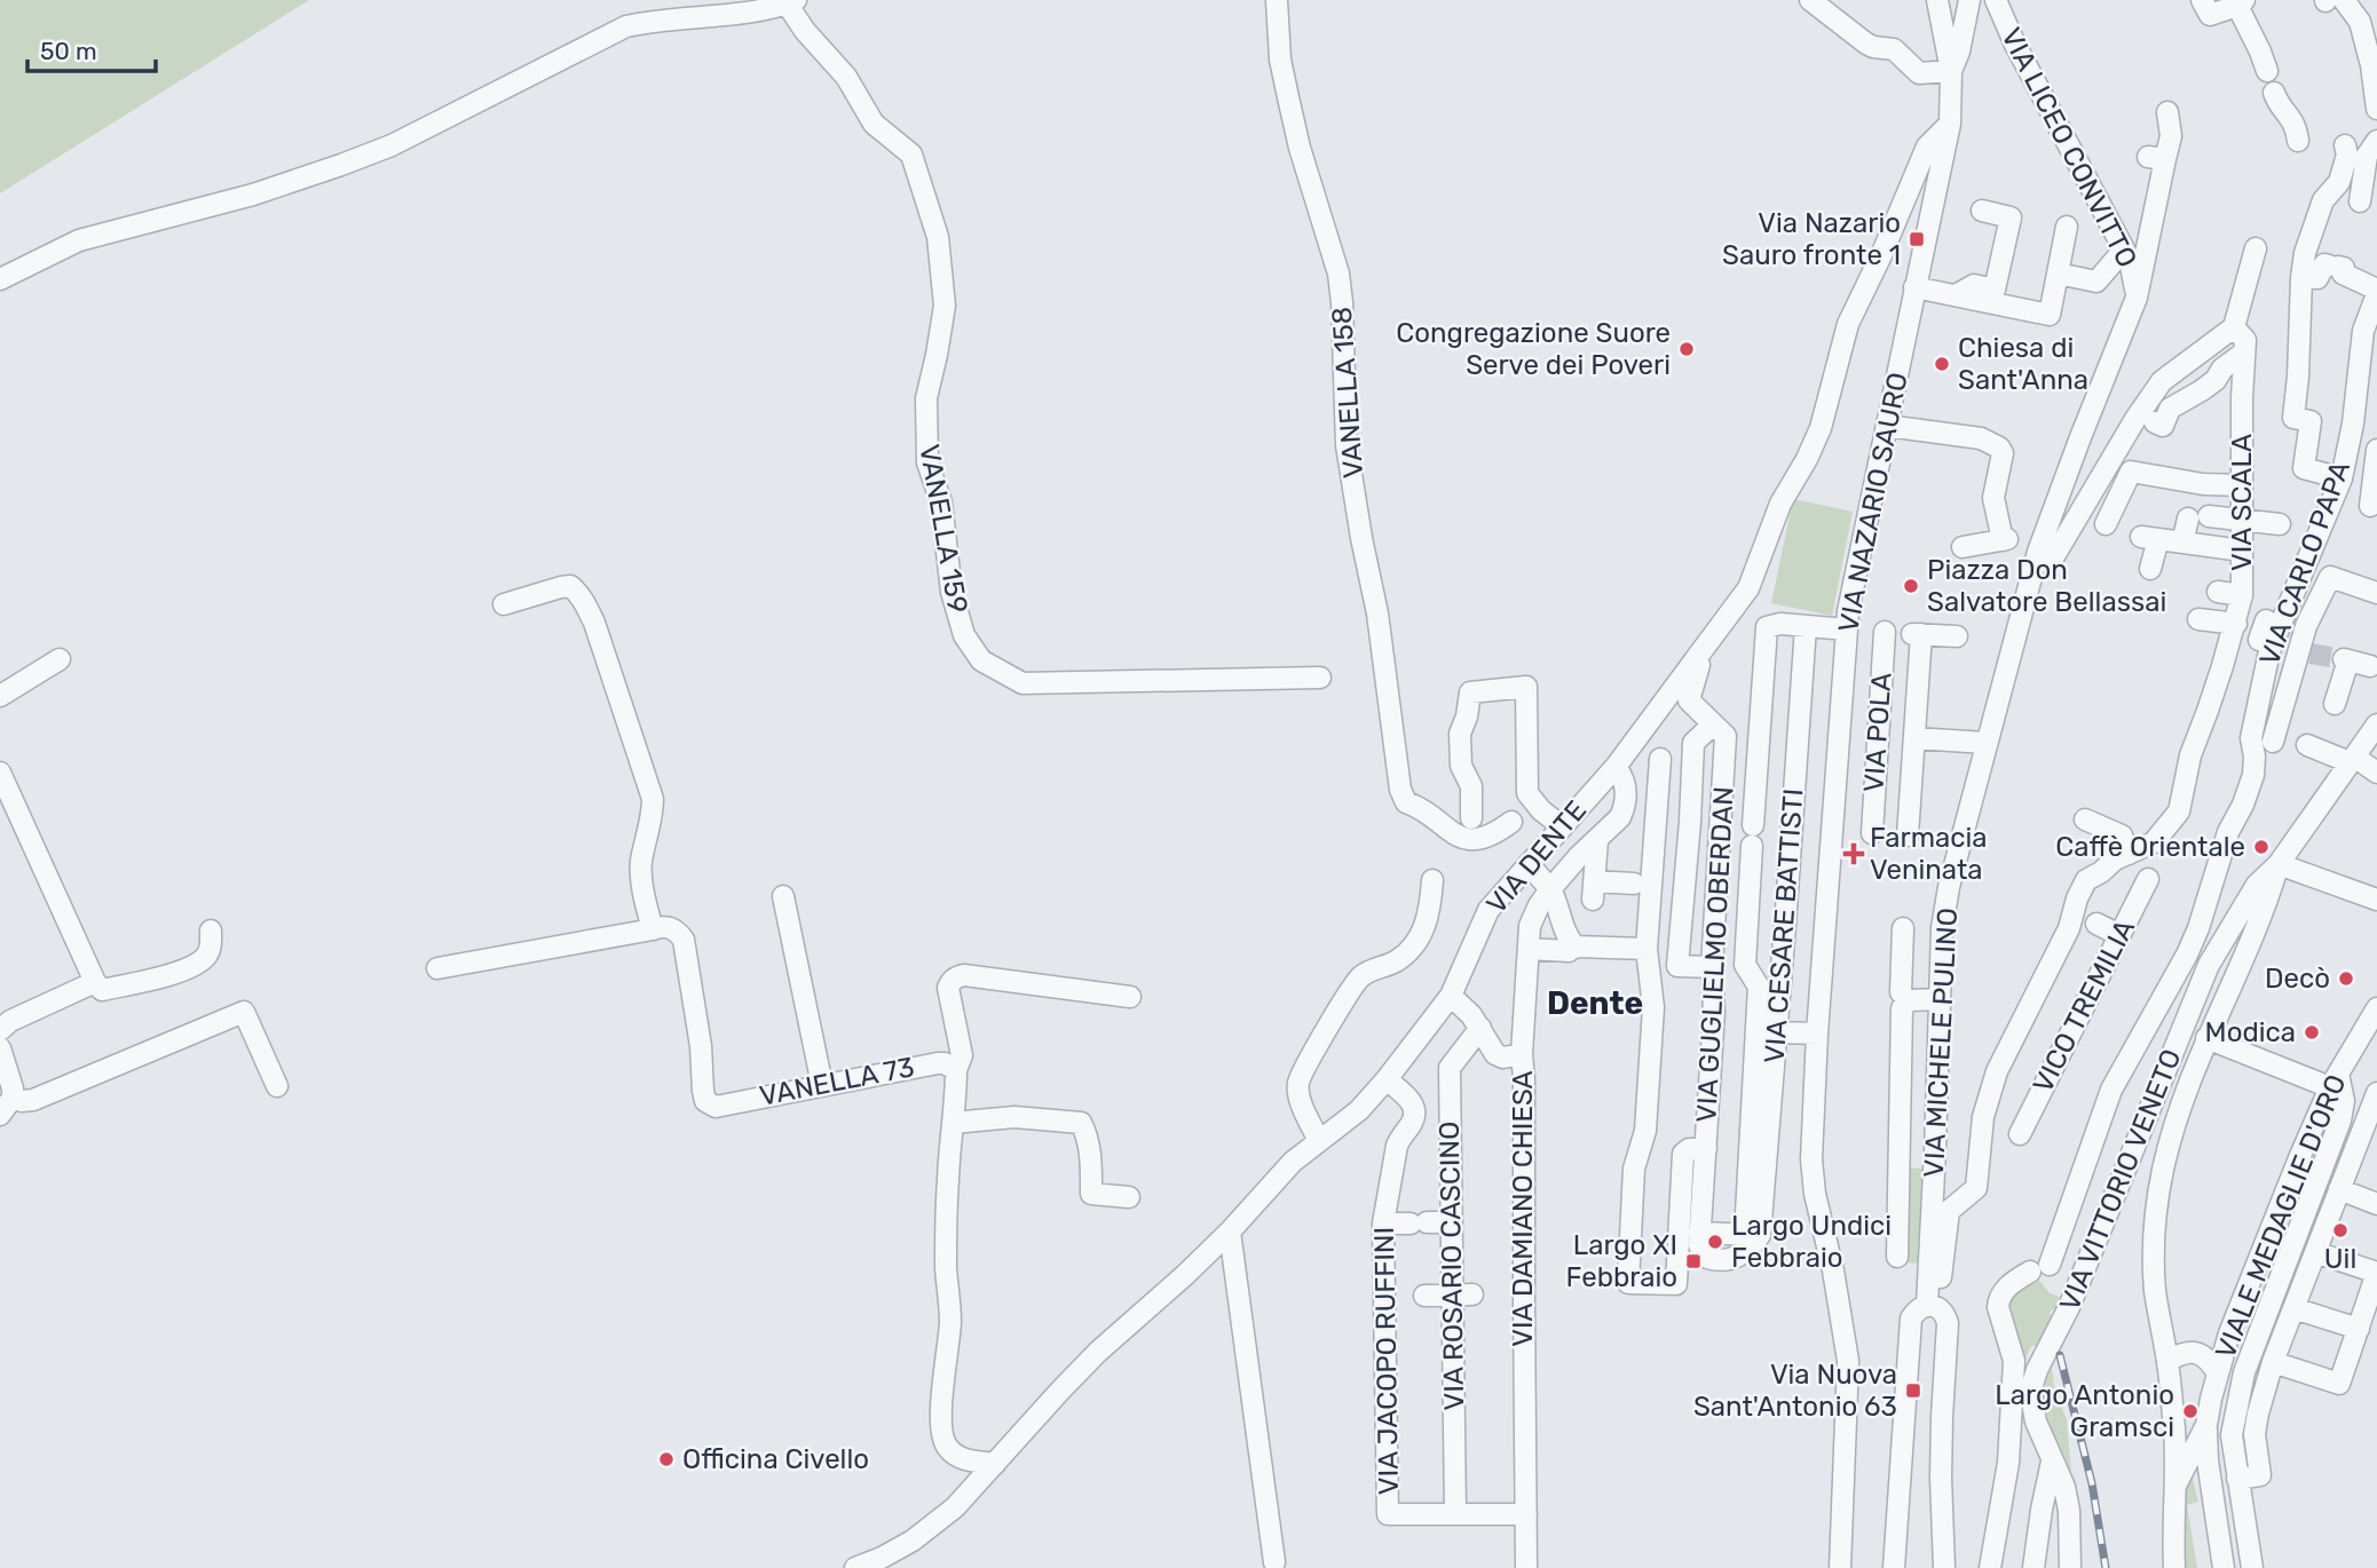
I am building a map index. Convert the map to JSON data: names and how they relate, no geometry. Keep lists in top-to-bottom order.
{
  "streets": {
    "street": [
      "VIA LICEO CONVITTO",
      "VANELLA 158",
      "VIA NAZARIO SAURO",
      "VIA SCALA",
      "VANELLA 159",
      "VIA CARLO PAPA",
      "VIA POLA",
      "VIA DENTE",
      "VIA CESARE BATTISTI",
      "VIA GUGLIELMO OBERDAN",
      "VICO TREMILIA",
      "VIA MICHELE PULINO",
      "VANELLA 73",
      "VIA VITTORIO VENETO",
      "VIA DAMIANO CHIESA",
      "VIALE MEDAGLIE D'ORO",
      "VIA ROSARIO CASCINO",
      "VIA JACOPO RUFFINI"
    ]
  },
  "crossings": [
    ["VIA LICEO CONVITTO", "VIA MICHELE PULINO"],
    ["VIA NAZARIO SAURO", "VIA DENTE"],
    ["VIA SCALA", "VIA MICHELE PULINO"],
    ["VIA DENTE", "VIA GUGLIELMO OBERDAN"],
    ["VIA DENTE", "VANELLA 73"],
    ["VIA DENTE", "VIA DAMIANO CHIESA"],
    ["VIA DENTE", "VIA JACOPO RUFFINI"],
    ["VIA ROSARIO CASCINO", "VIA JACOPO RUFFINI"]
  ],
  "districts": ["Dente"],
  "places": {
    "transit": ["Via Nazario Sauro fronte 1", "Largo XI Febbraio", "Via Nuova Sant'Antonio 63"],
    "other": [
      "Congregazione Suore Serve dei Poveri",
      "Chiesa di Sant'Anna",
      "Piazza Don Salvatore Bellassai",
      "Caffè Orientale",
      "Decò",
      "Modica",
      "Uil",
      "Largo Undici Febbraio",
      "Largo Antonio Gramsci",
      "Officina Civello"
    ],
    "health": ["Farmacia Veninata"]
  },
  "scale_bar": "50 m"
}
